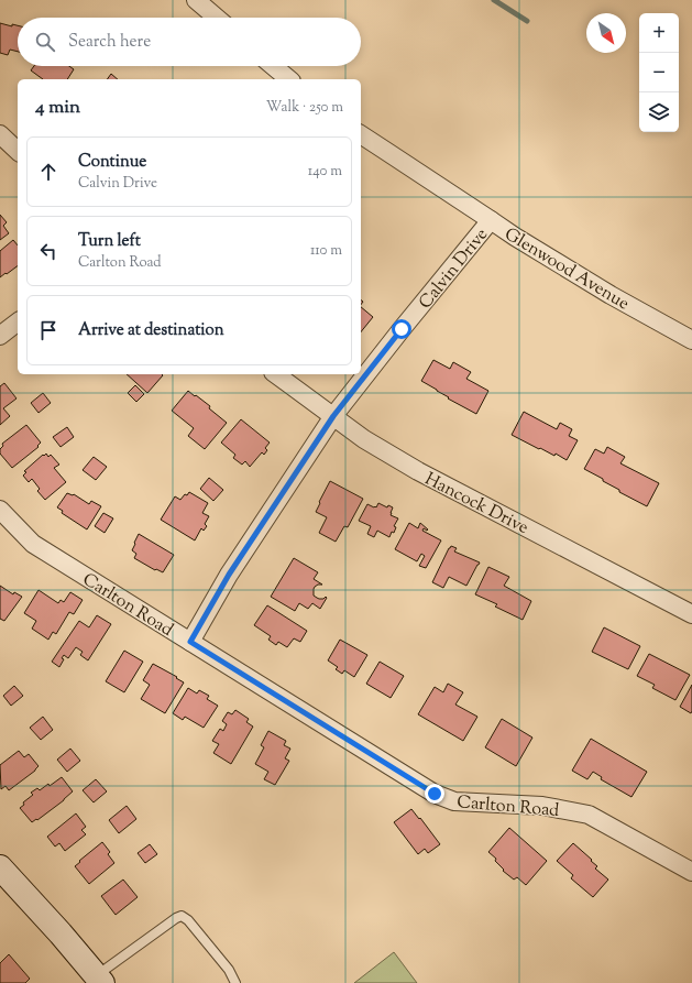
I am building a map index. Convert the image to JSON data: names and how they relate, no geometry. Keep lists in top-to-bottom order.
{
  "streets": {
    "street": [
      "Calvin Drive",
      "Glenwood Avenue",
      "Hancock Drive",
      "Carlton Road"
    ]
  },
  "crossings": [
    ["Calvin Drive", "Glenwood Avenue"],
    ["Calvin Drive", "Hancock Drive"],
    ["Calvin Drive", "Carlton Road"]
  ],
  "north": "bottom right",
  "page": {
    "map_buttons": ["+", "−"],
    "search": "Search here",
    "heading": ["4 min", "Walk · 250 m"],
    "list": [
      ["Continue", "Calvin Drive", "140 m"],
      ["Turn left", "Carlton Road", "110 m"],
      "Arrive at destination"
    ]
  }
}
